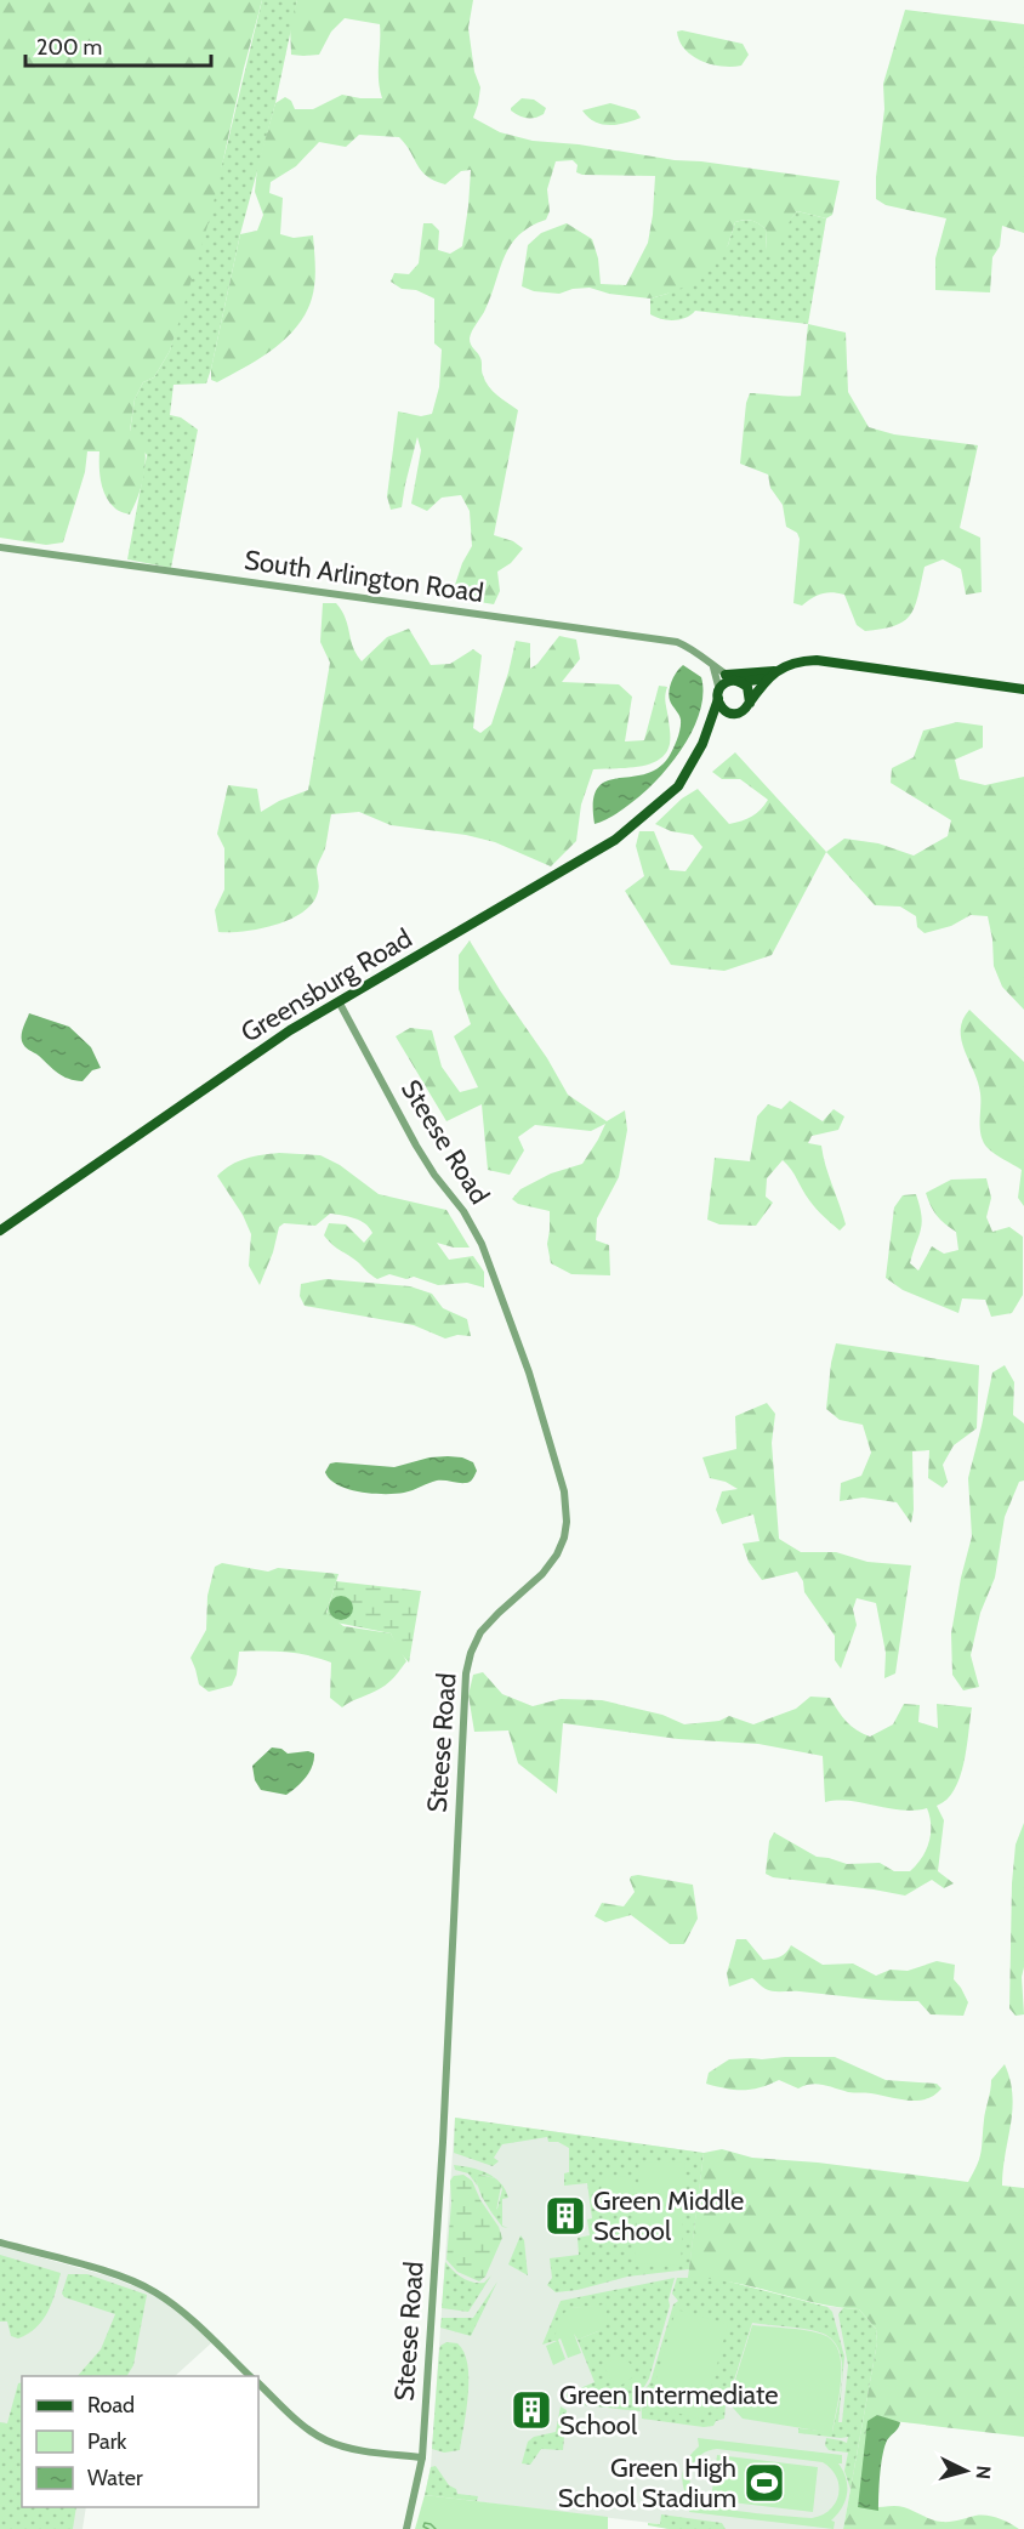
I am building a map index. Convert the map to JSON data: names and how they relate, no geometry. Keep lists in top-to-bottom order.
{
  "streets": {
    "main road": ["Greensburg Road"],
    "street": ["South Arlington Road", "Steese Road"]
  },
  "crossings": [
    ["South Arlington Road", "Greensburg Road"],
    ["Greensburg Road", "Steese Road"]
  ],
  "places": {
    "building": ["Green Middle School", "Green Intermediate School"],
    "sports": ["Green High School Stadium"]
  },
  "legend": ["Road", "Park", "Water"],
  "scale_bar": "200 m",
  "north": "right"
}
